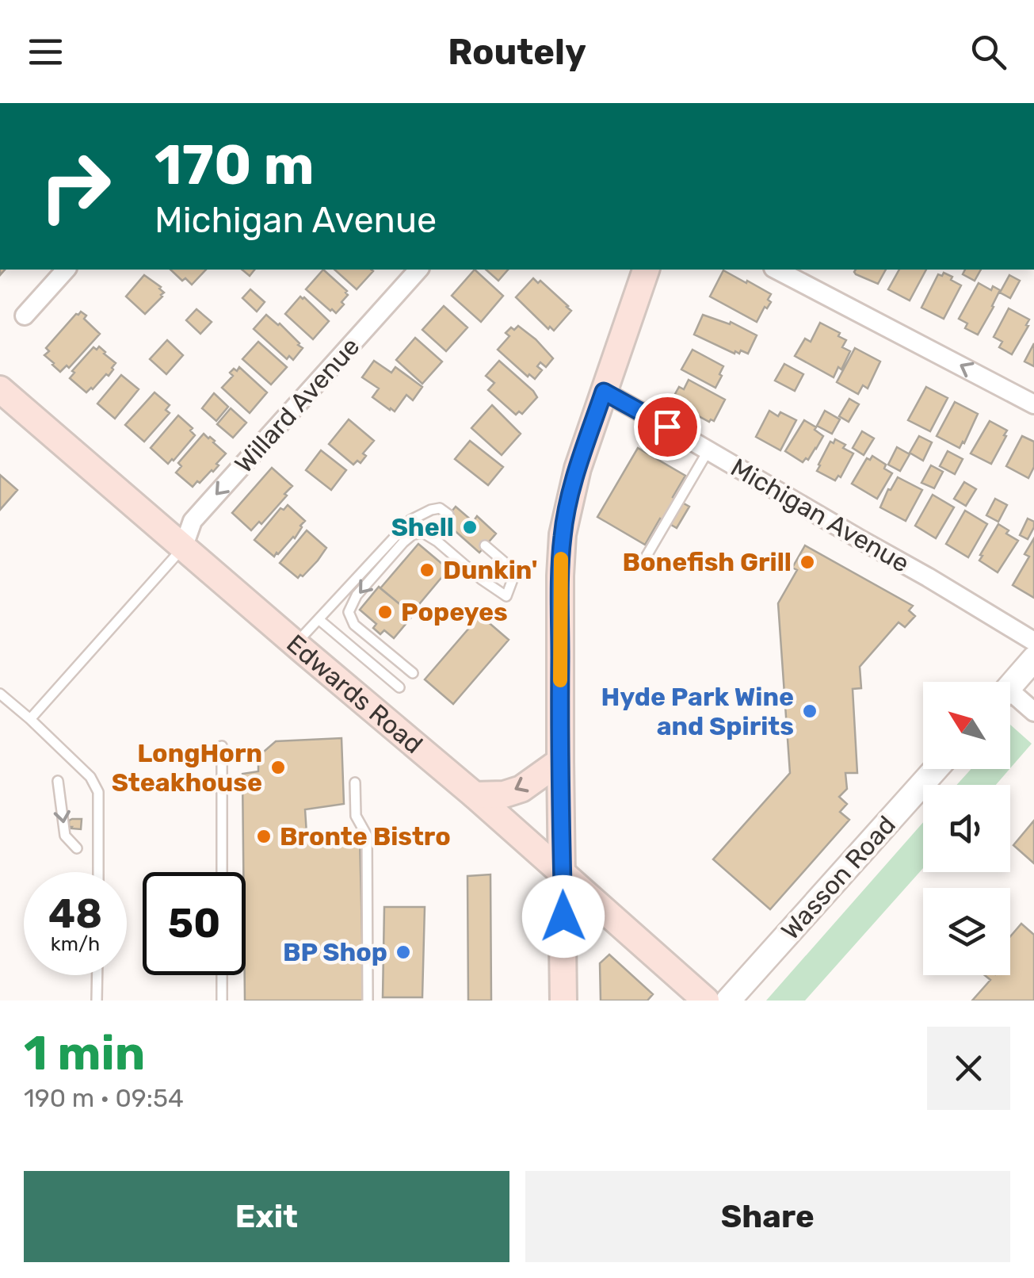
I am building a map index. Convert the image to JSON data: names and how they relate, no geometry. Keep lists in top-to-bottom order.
{
  "streets": {
    "main road": ["Edwards Road"],
    "street": ["Willard Avenue", "Michigan Avenue", "Wasson Road"]
  },
  "crossings": [
    ["Willard Avenue", "Edwards Road"]
  ],
  "one_way": ["Willard Avenue"],
  "places": [
    "Shell",
    "Bonefish Grill",
    "Dunkin'",
    "Popeyes",
    "Hyde Park Wine and Spirits",
    "LongHorn Steakhouse",
    "Bronte Bistro",
    "BP Shop"
  ],
  "north": "top left",
  "page": {
    "header": "Routely",
    "turn": ["170 m", "Michigan Avenue"],
    "speed": "48 km/h",
    "limit": "50",
    "heading": ["1 min", "190 m · 09:54"],
    "buttons": ["Exit", "Share"]
  }
}
